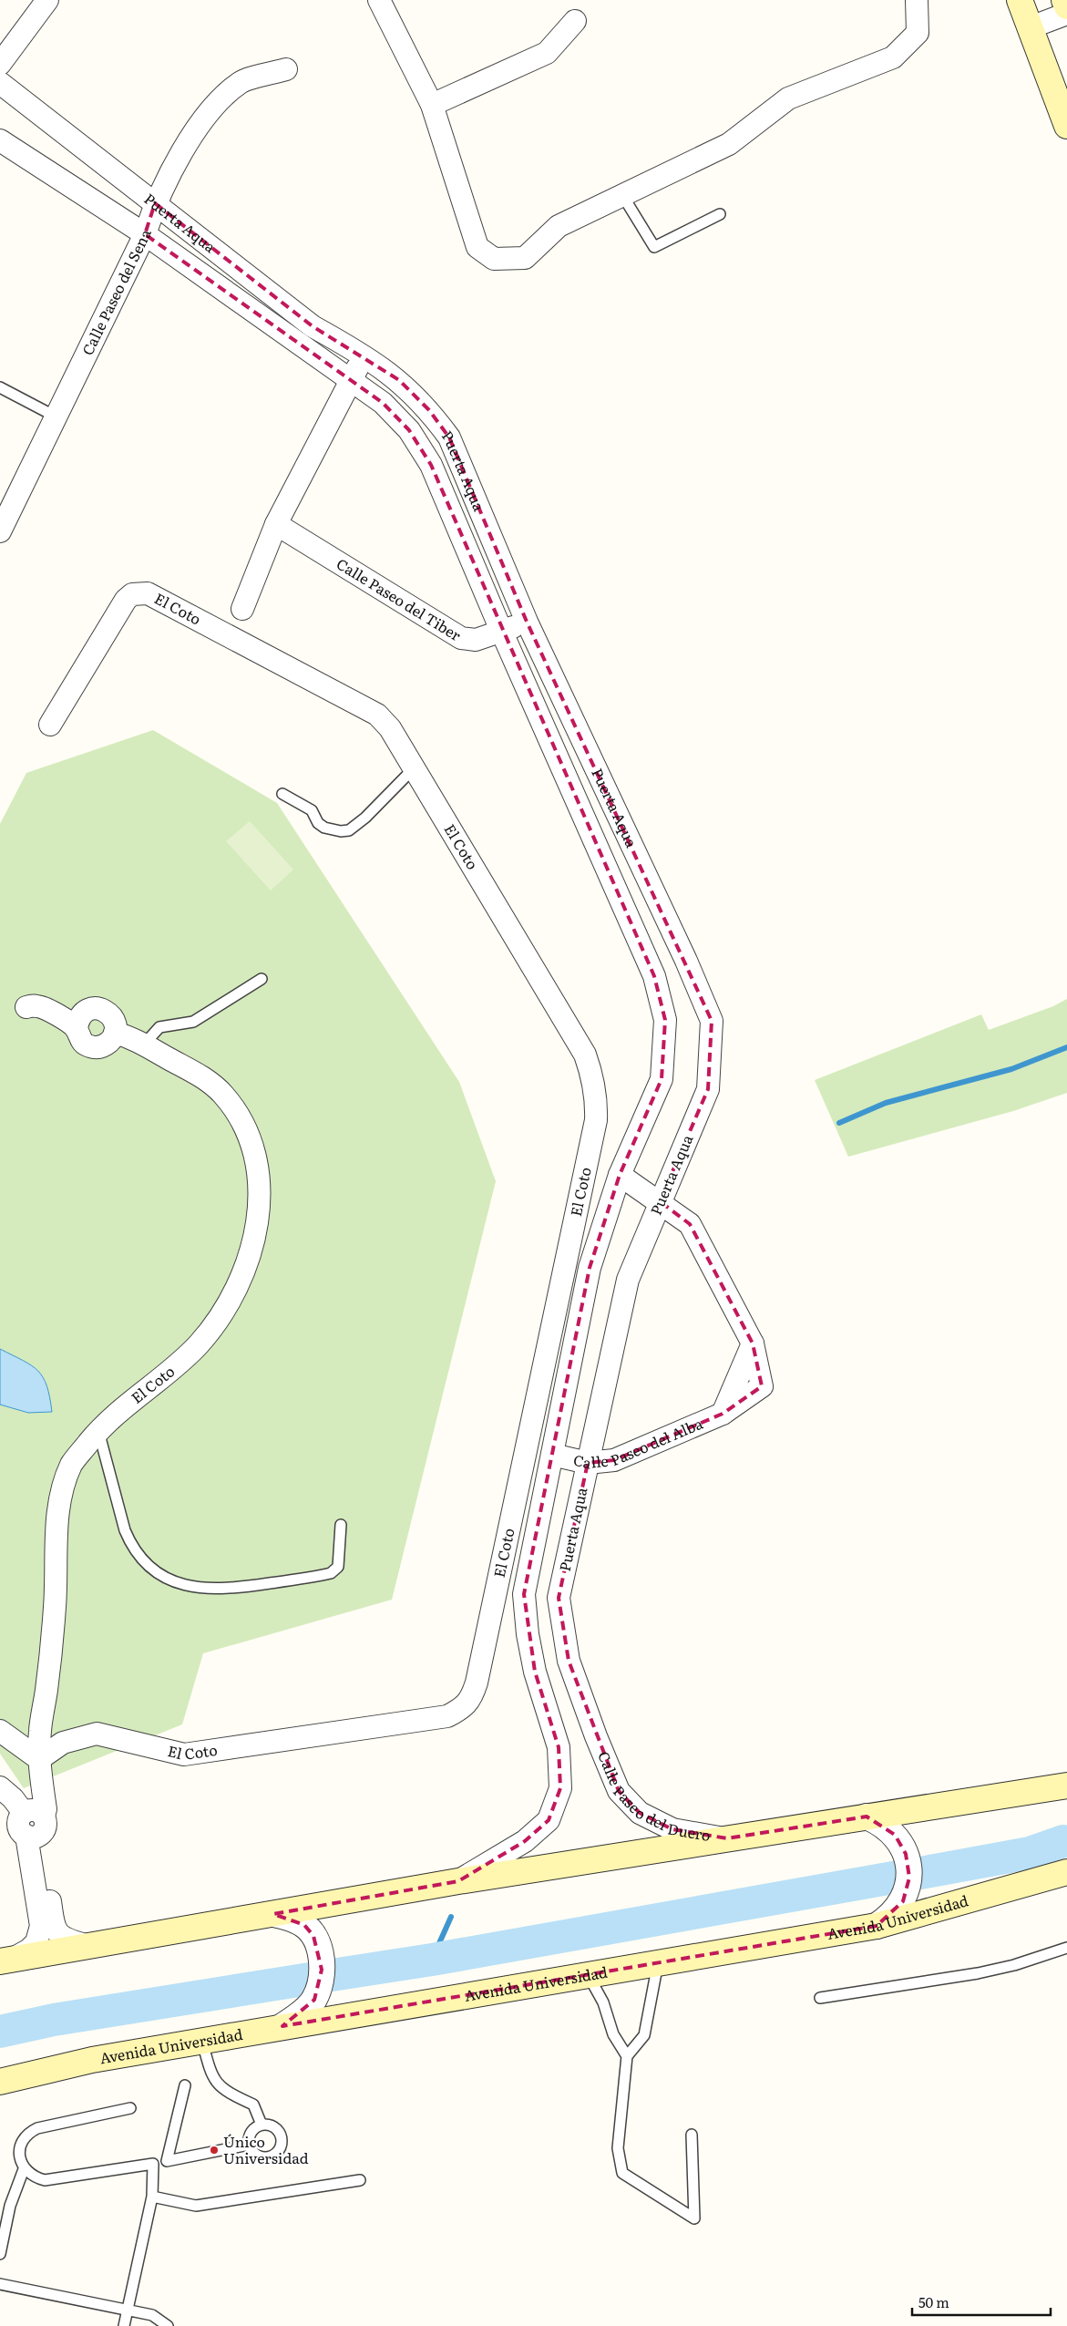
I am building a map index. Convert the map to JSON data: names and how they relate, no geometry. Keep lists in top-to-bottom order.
{
  "streets": {
    "main road": ["Avenida Universidad"],
    "street": [
      "Puerta Aqua",
      "Calle Paseo del Sena",
      "Calle Paseo del Tiber",
      "El Coto",
      "Calle Paseo del Alba",
      "Calle Paseo del Duero"
    ]
  },
  "crossings": [
    ["Puerta Aqua", "Calle Paseo del Sena"],
    ["Puerta Aqua", "Calle Paseo del Tiber"],
    ["Puerta Aqua", "Calle Paseo del Alba"],
    ["Puerta Aqua", "Calle Paseo del Duero"]
  ],
  "places": ["Único Universidad"],
  "scale_bar": "50 m"
}
